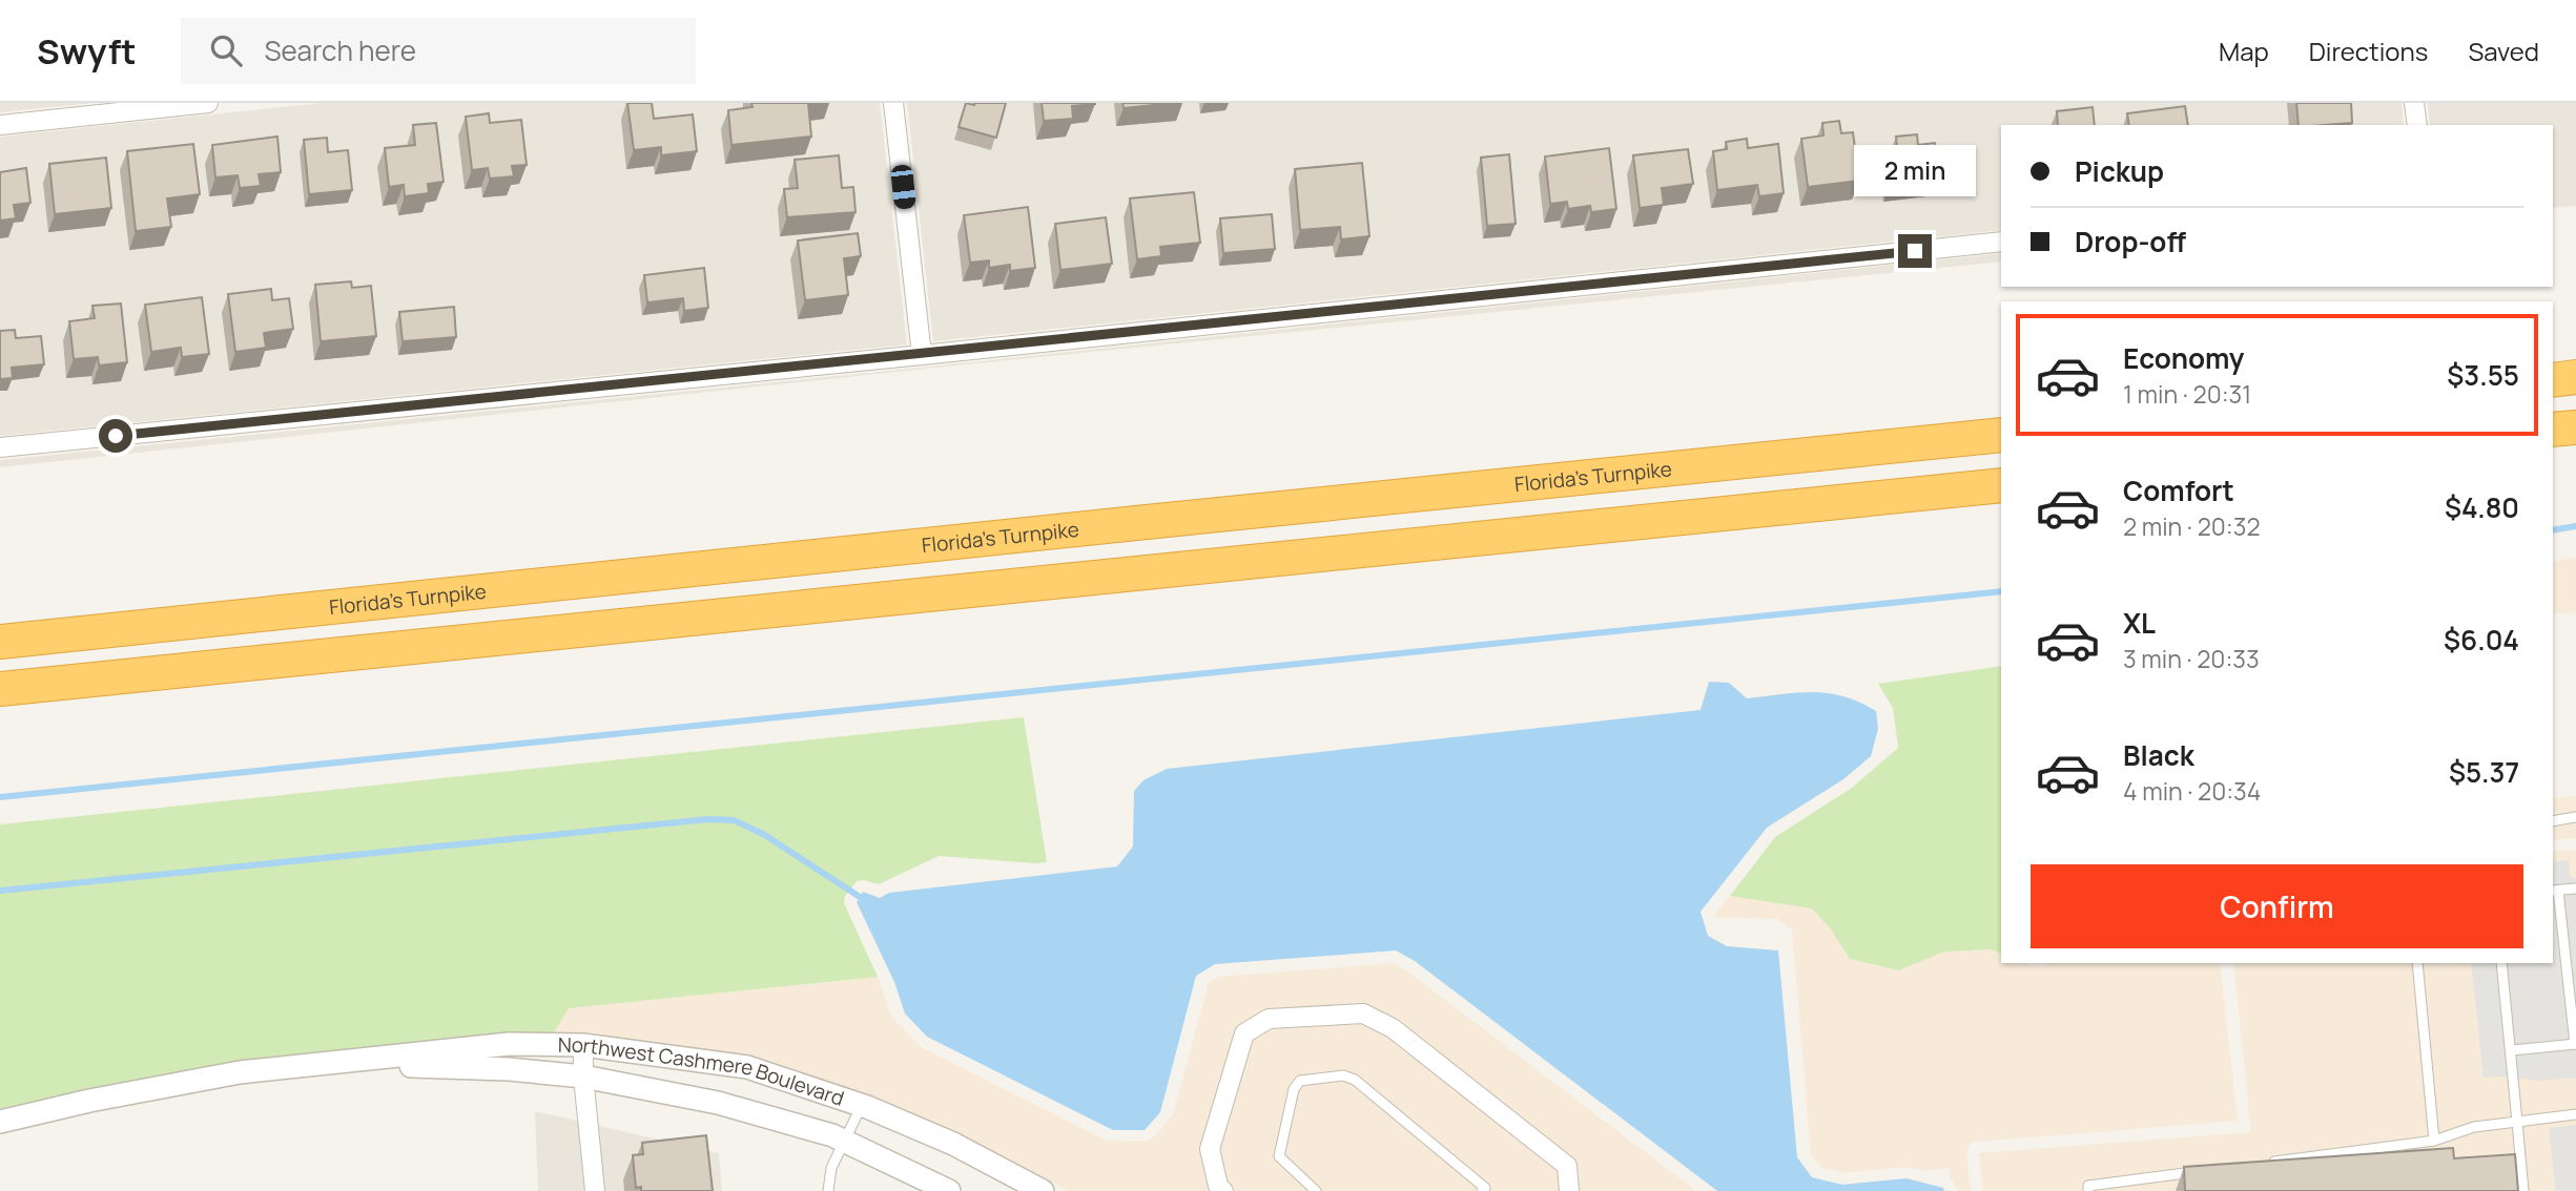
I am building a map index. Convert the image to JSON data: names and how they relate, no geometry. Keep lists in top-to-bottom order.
{
  "streets": {
    "highway": ["Florida's Turnpike"],
    "street": ["Northwest Cashmere Boulevard"]
  },
  "page": {
    "header": "Swyft",
    "search": "Search here",
    "nav": ["Map", "Directions", "Saved"],
    "banner": ["Pickup", "Drop-off"],
    "bubble": "2 min",
    "list": [
      {
        "name": "Economy",
        "note": "1 min · 20:31",
        "value": "$3.55"
      },
      {
        "name": "Comfort",
        "note": "2 min · 20:32",
        "value": "$4.80"
      },
      {
        "name": "XL",
        "note": "3 min · 20:33",
        "value": "$6.04"
      },
      {
        "name": "Black",
        "note": "4 min · 20:34",
        "value": "$5.37"
      }
    ],
    "buttons": "Confirm"
  }
}
